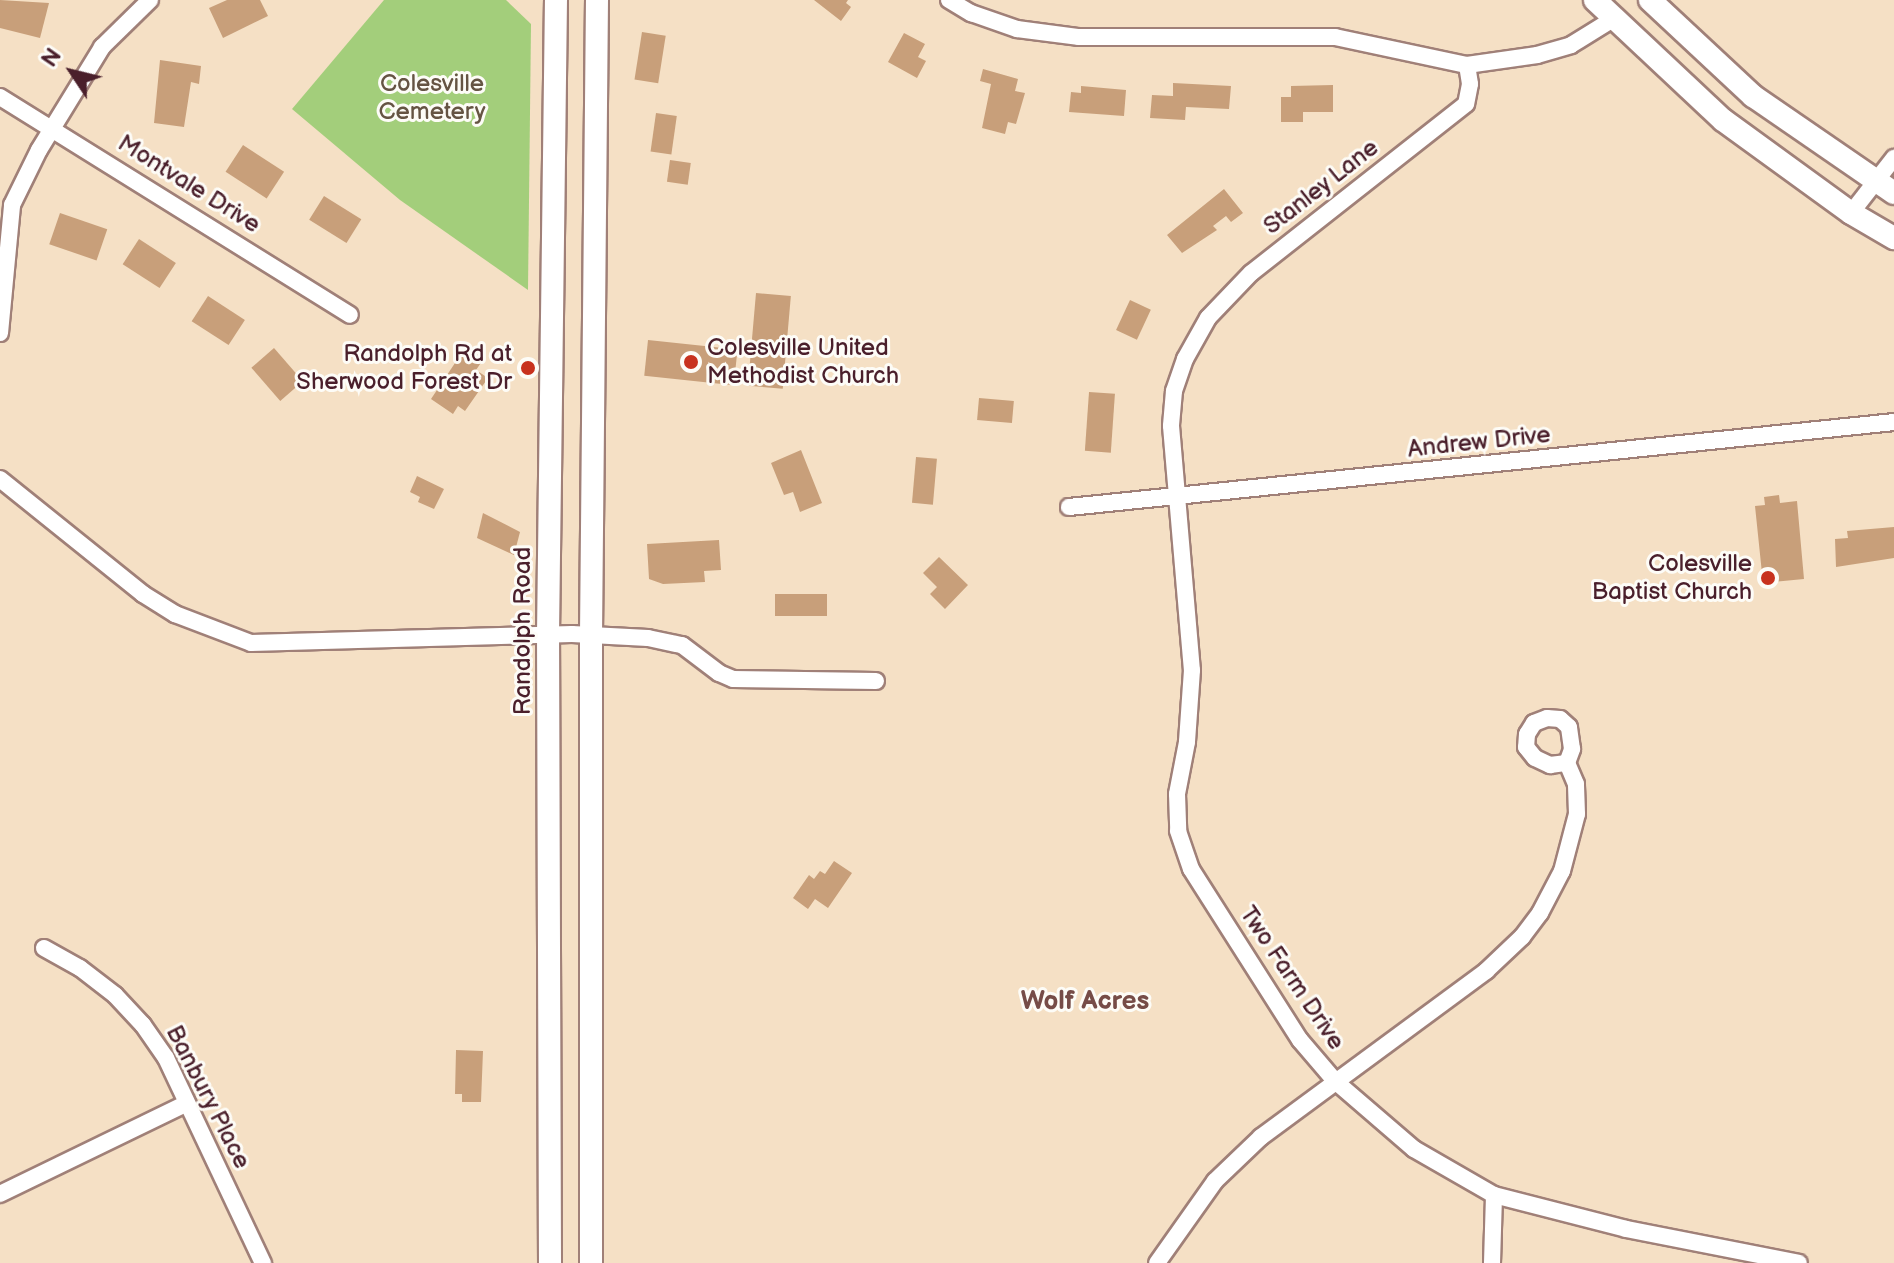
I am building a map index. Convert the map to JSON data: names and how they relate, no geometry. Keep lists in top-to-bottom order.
{
  "streets": {
    "main road": ["Randolph Road"],
    "street": [
      "Montvale Drive",
      "Stanley Lane",
      "Andrew Drive",
      "Two Farm Drive",
      "Banbury Place"
    ]
  },
  "crossings": [
    ["Stanley Lane", "Andrew Drive"],
    ["Stanley Lane", "Two Farm Drive"],
    ["Andrew Drive", "Two Farm Drive"]
  ],
  "districts": ["Wolf Acres"],
  "parks": ["Colesville Cemetery"],
  "places": ["Colesville United Methodist Church", "Randolph Rd at Sherwood Forest Dr", "Colesville Baptist Church"],
  "north": "top left"
}
